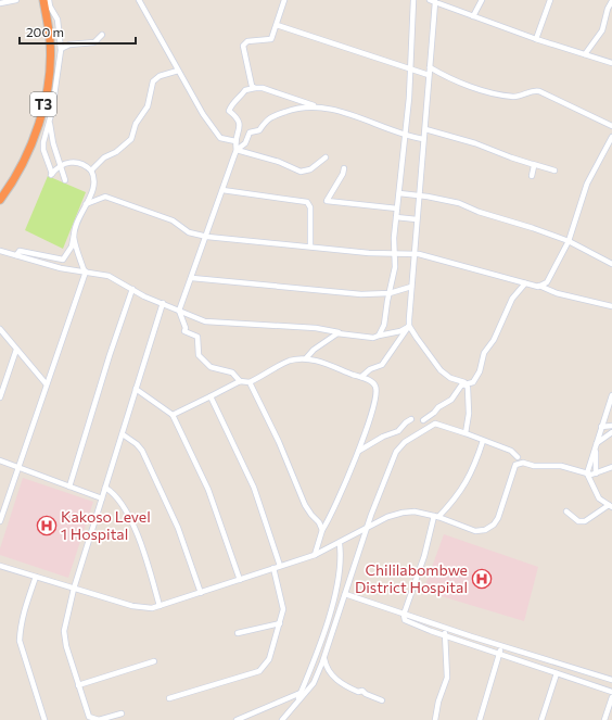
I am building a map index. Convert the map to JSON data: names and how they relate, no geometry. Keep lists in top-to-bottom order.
{
  "streets": {
    "highway": ["T3"]
  },
  "places": {
    "hospital": ["Kakoso Level 1 Hospital", "Chililabombwe District Hospital"]
  },
  "scale_bar": "200 m"
}
